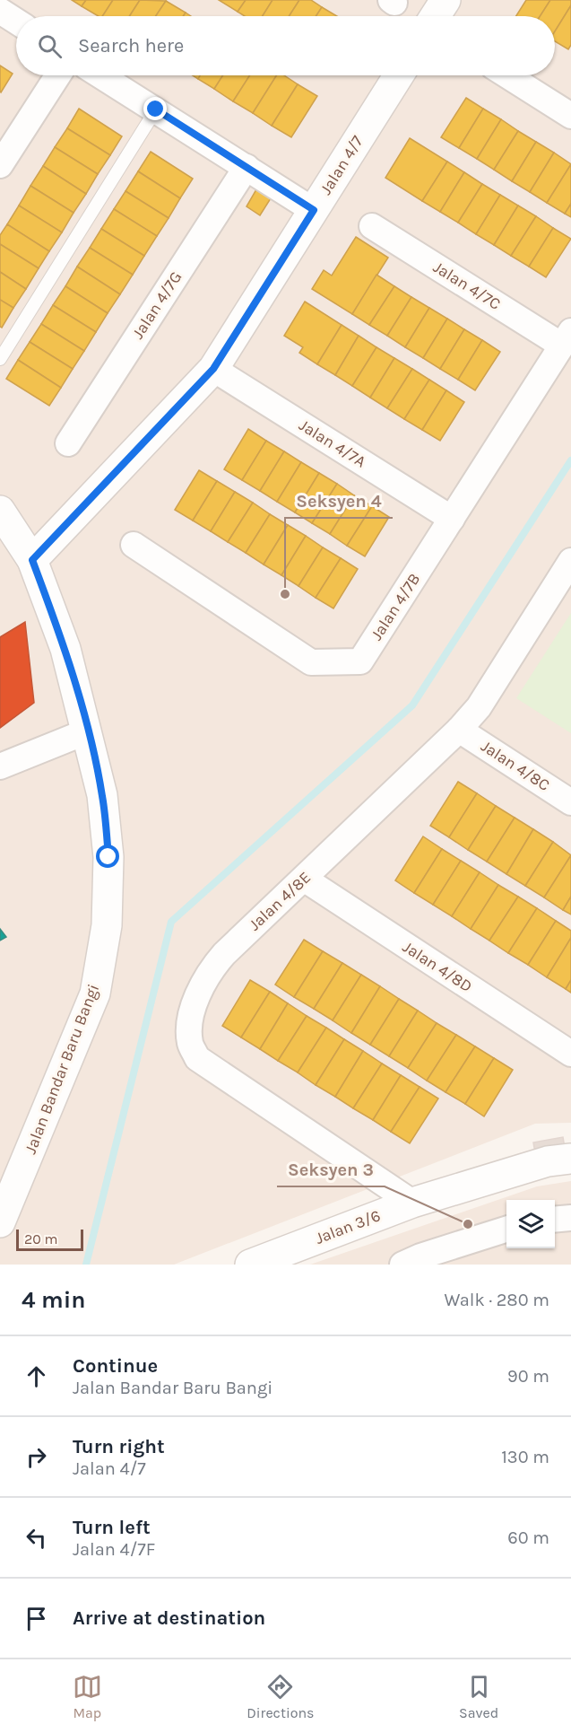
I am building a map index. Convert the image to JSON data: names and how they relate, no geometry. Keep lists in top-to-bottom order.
{
  "streets": {
    "street": [
      "Jalan 4/7",
      "Jalan 4/7C",
      "Jalan 4/7G",
      "Jalan 4/7A",
      "Jalan 4/7B",
      "Jalan 4/8C",
      "Jalan 4/8E",
      "Jalan 4/8D",
      "Jalan Bandar Baru Bangi",
      "Jalan 3/6"
    ]
  },
  "crossings": [
    ["Jalan 4/7", "Jalan 4/7A"],
    ["Jalan 4/7", "Jalan Bandar Baru Bangi"],
    ["Jalan 4/7C", "Jalan 4/7B"],
    ["Jalan 4/7A", "Jalan 4/7B"],
    ["Jalan 4/8C", "Jalan 4/8E"],
    ["Jalan 4/8E", "Jalan 4/8D"],
    ["Jalan 4/8E", "Jalan 3/6"]
  ],
  "places": ["Seksyen 4", "Seksyen 3"],
  "scale_bar": "20 m",
  "page": {
    "search": "Search here",
    "scale": "20 m",
    "heading": ["4 min", "Walk · 280 m"],
    "list": [
      ["Continue", "Jalan Bandar Baru Bangi", "90 m"],
      ["Turn right", "Jalan 4/7", "130 m"],
      ["Turn left", "Jalan 4/7F", "60 m"],
      "Arrive at destination"
    ],
    "nav": ["Map", "Directions", "Saved"]
  }
}
